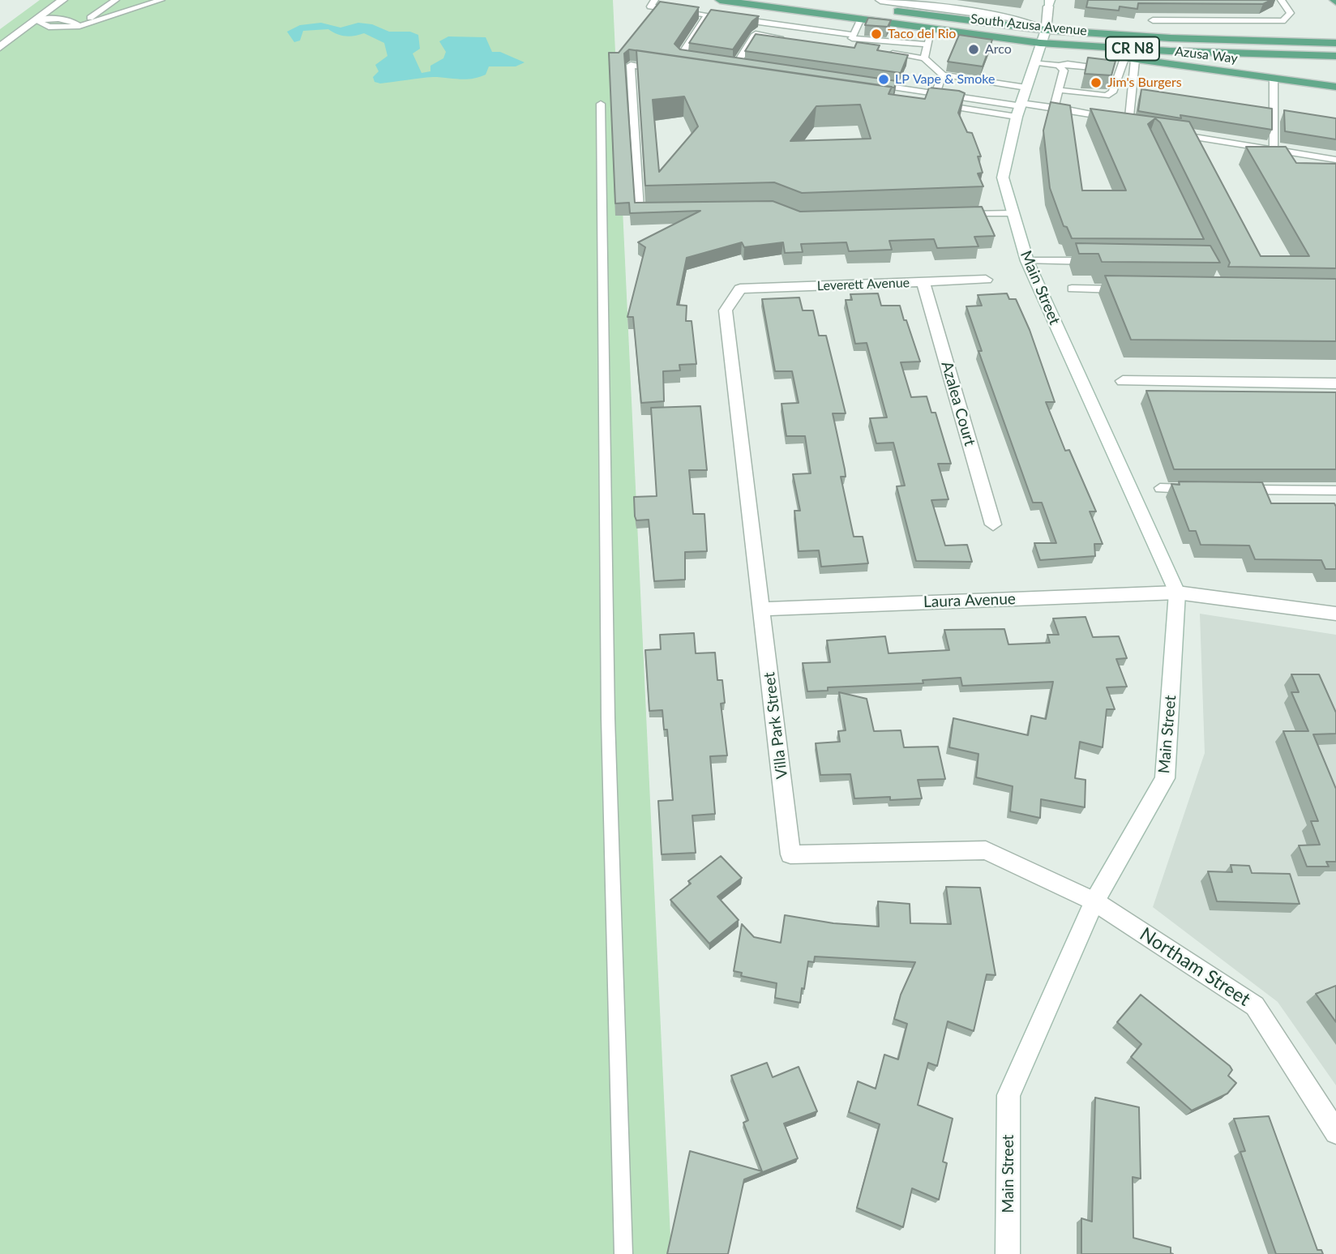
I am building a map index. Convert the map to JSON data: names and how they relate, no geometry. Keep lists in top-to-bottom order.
{
  "streets": {
    "main road": ["South Azusa Avenue", "CR N8", "Azusa Way"],
    "street": [
      "Leverett Avenue",
      "Main Street",
      "Azalea Court",
      "Laura Avenue",
      "Villa Park Street",
      "Northam Street"
    ]
  },
  "crossings": [
    ["South Azusa Avenue", "Azusa Way"],
    ["South Azusa Avenue", "Main Street"],
    ["Azusa Way", "Main Street"],
    ["Leverett Avenue", "Azalea Court"],
    ["Leverett Avenue", "Villa Park Street"],
    ["Main Street", "Laura Avenue"],
    ["Main Street", "Villa Park Street"],
    ["Main Street", "Northam Street"],
    ["Laura Avenue", "Villa Park Street"],
    ["Villa Park Street", "Northam Street"]
  ],
  "places": [
    "Taco del Rio",
    "Arco",
    "LP Vape & Smoke",
    "Jim's Burgers"
  ]
}
